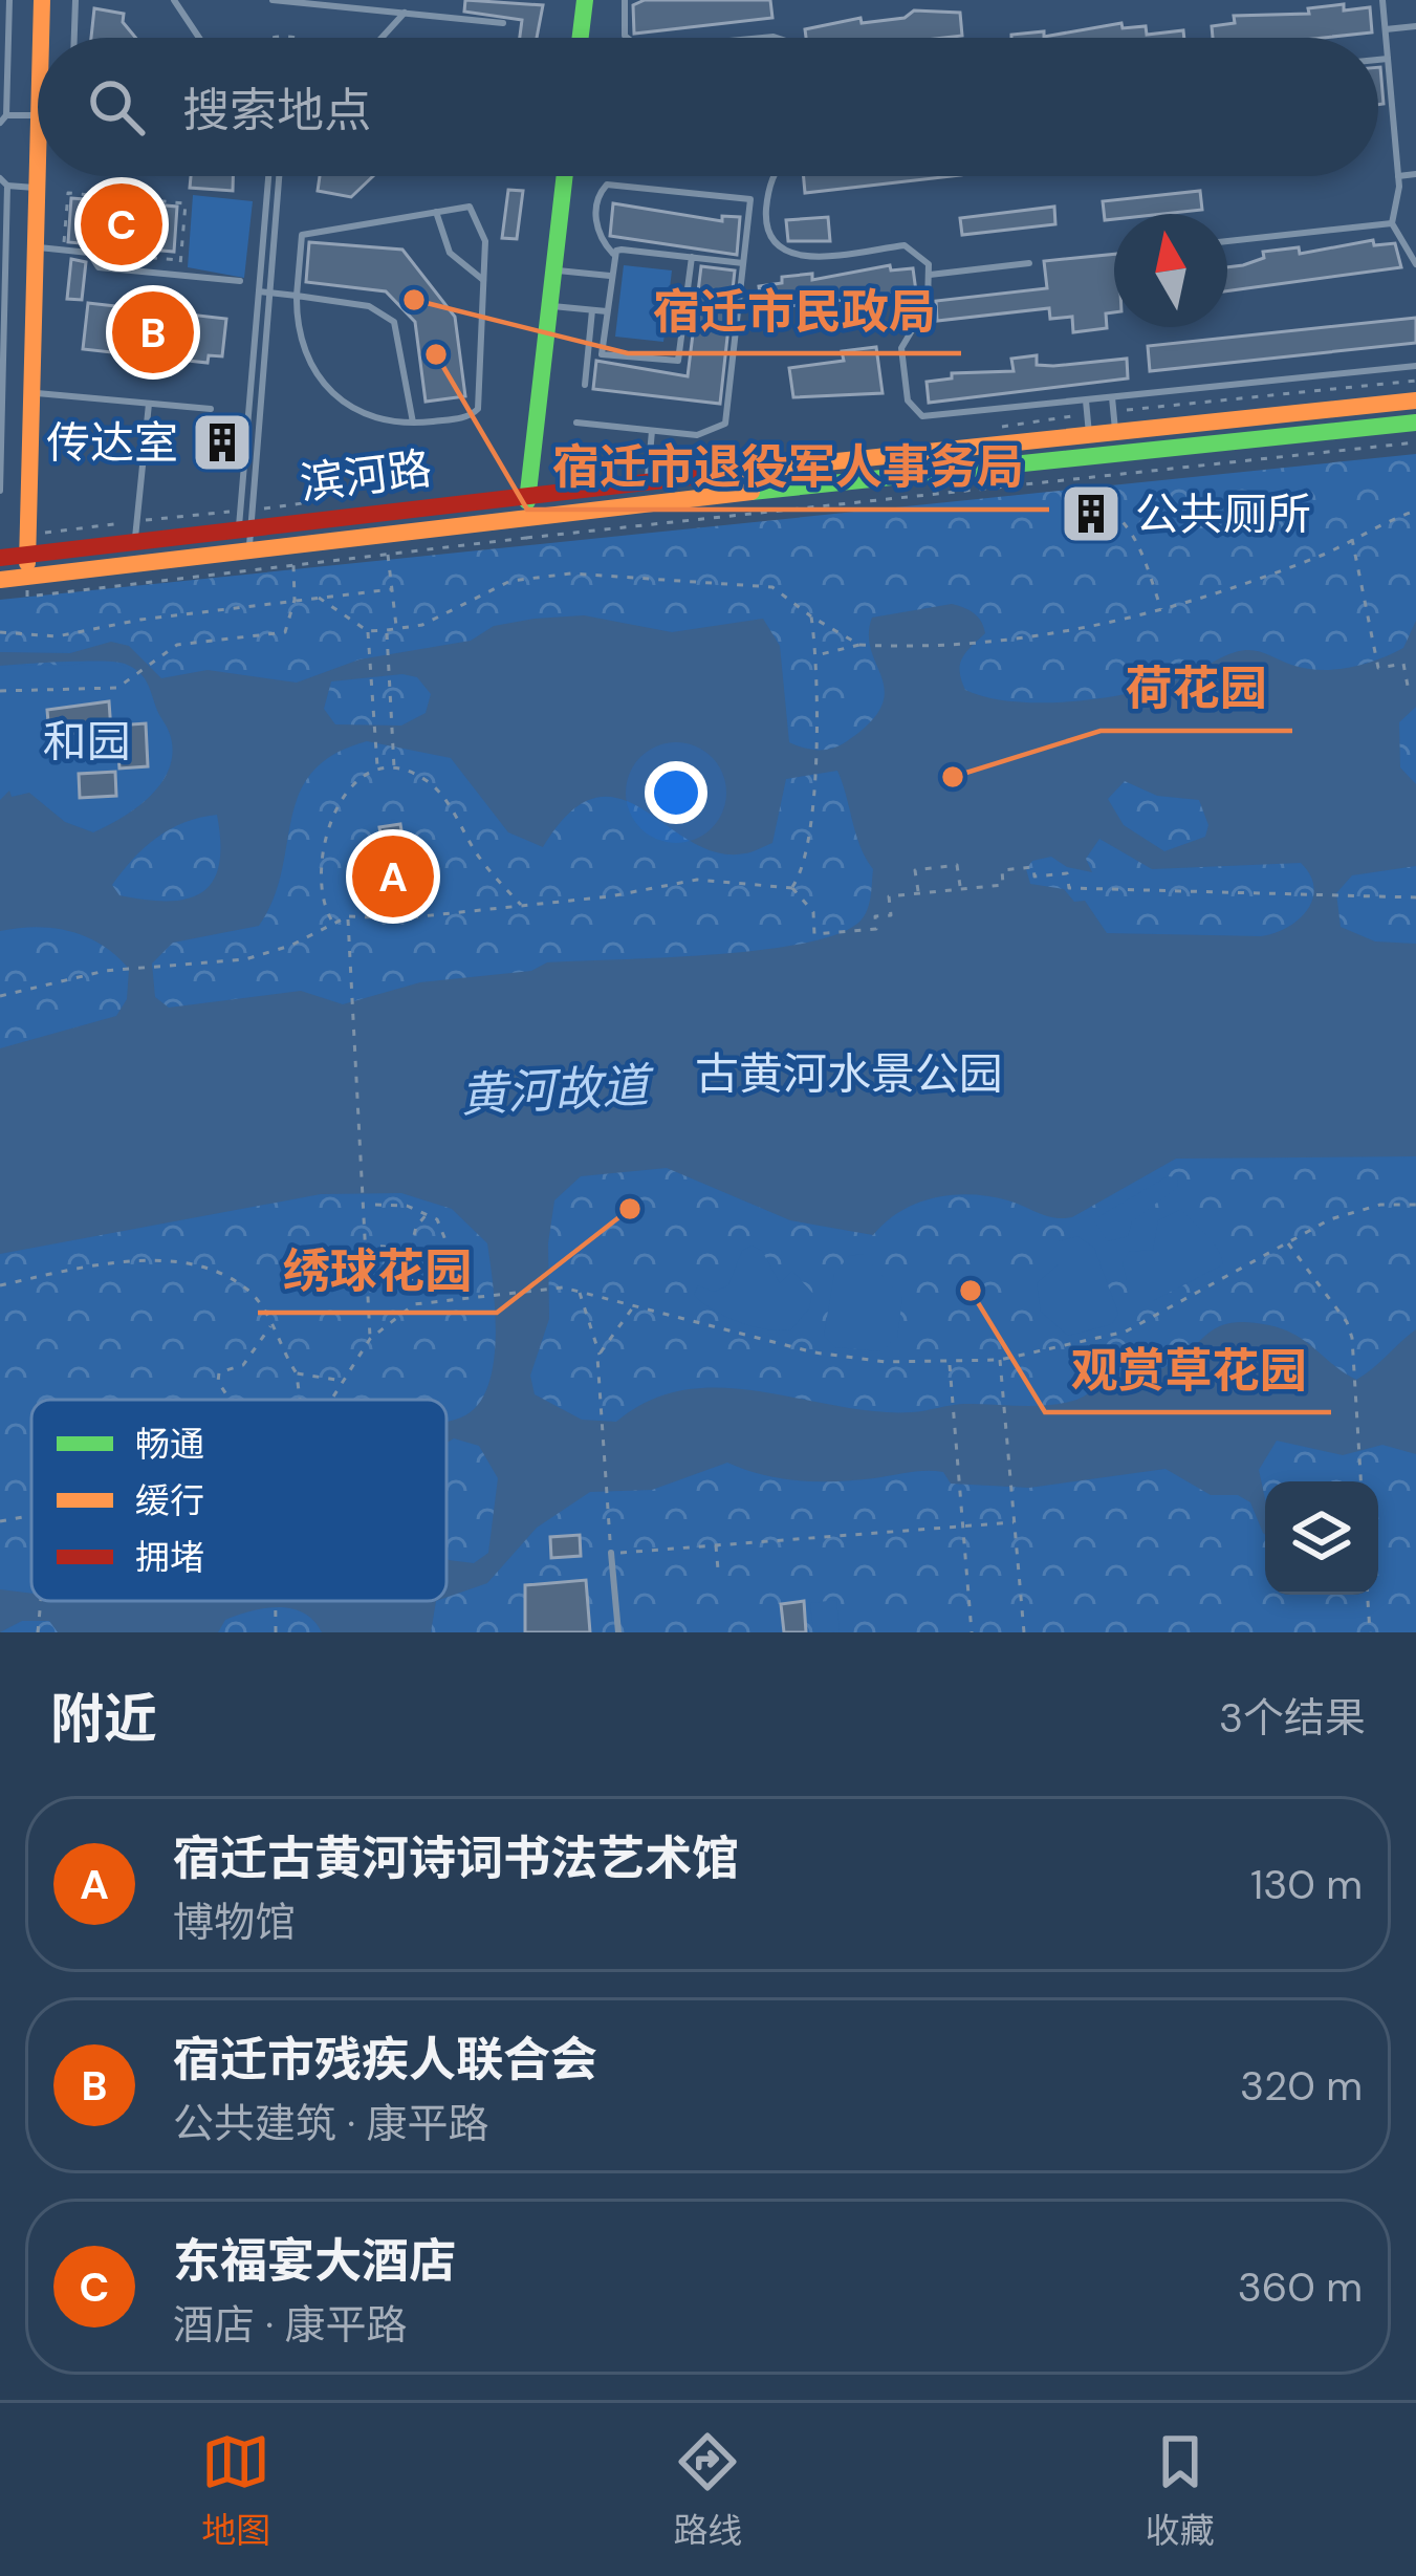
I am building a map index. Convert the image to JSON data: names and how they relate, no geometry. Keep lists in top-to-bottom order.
{
  "streets": {
    "main road": ["滨河路"]
  },
  "water": ["黄河故道"],
  "parks": ["和园", "古黄河水景公园"],
  "places": {
    "other": [
      "宿迁市民政局",
      "宿迁市退役军人事务局",
      "荷花园",
      "绣球花园",
      "观赏草花园"
    ],
    "building": ["传达室", "公共厕所"]
  },
  "legend": ["畅通", "缓行", "拥堵"],
  "north": "top",
  "page": {
    "search": "搜索地点",
    "pins": ["C", "B", "A"],
    "heading": ["附近", "3个结果"],
    "list": [
      {
        "mark": "A",
        "name": "宿迁古黄河诗词书法艺术馆",
        "note": "博物馆",
        "value": "130 m"
      },
      {
        "mark": "B",
        "name": "宿迁市残疾人联合会",
        "note": "公共建筑 · 康平路",
        "value": "320 m"
      },
      {
        "mark": "C",
        "name": "东福宴大酒店",
        "note": "酒店 · 康平路",
        "value": "360 m"
      }
    ],
    "nav": ["地图", "路线", "收藏"]
  }
}
